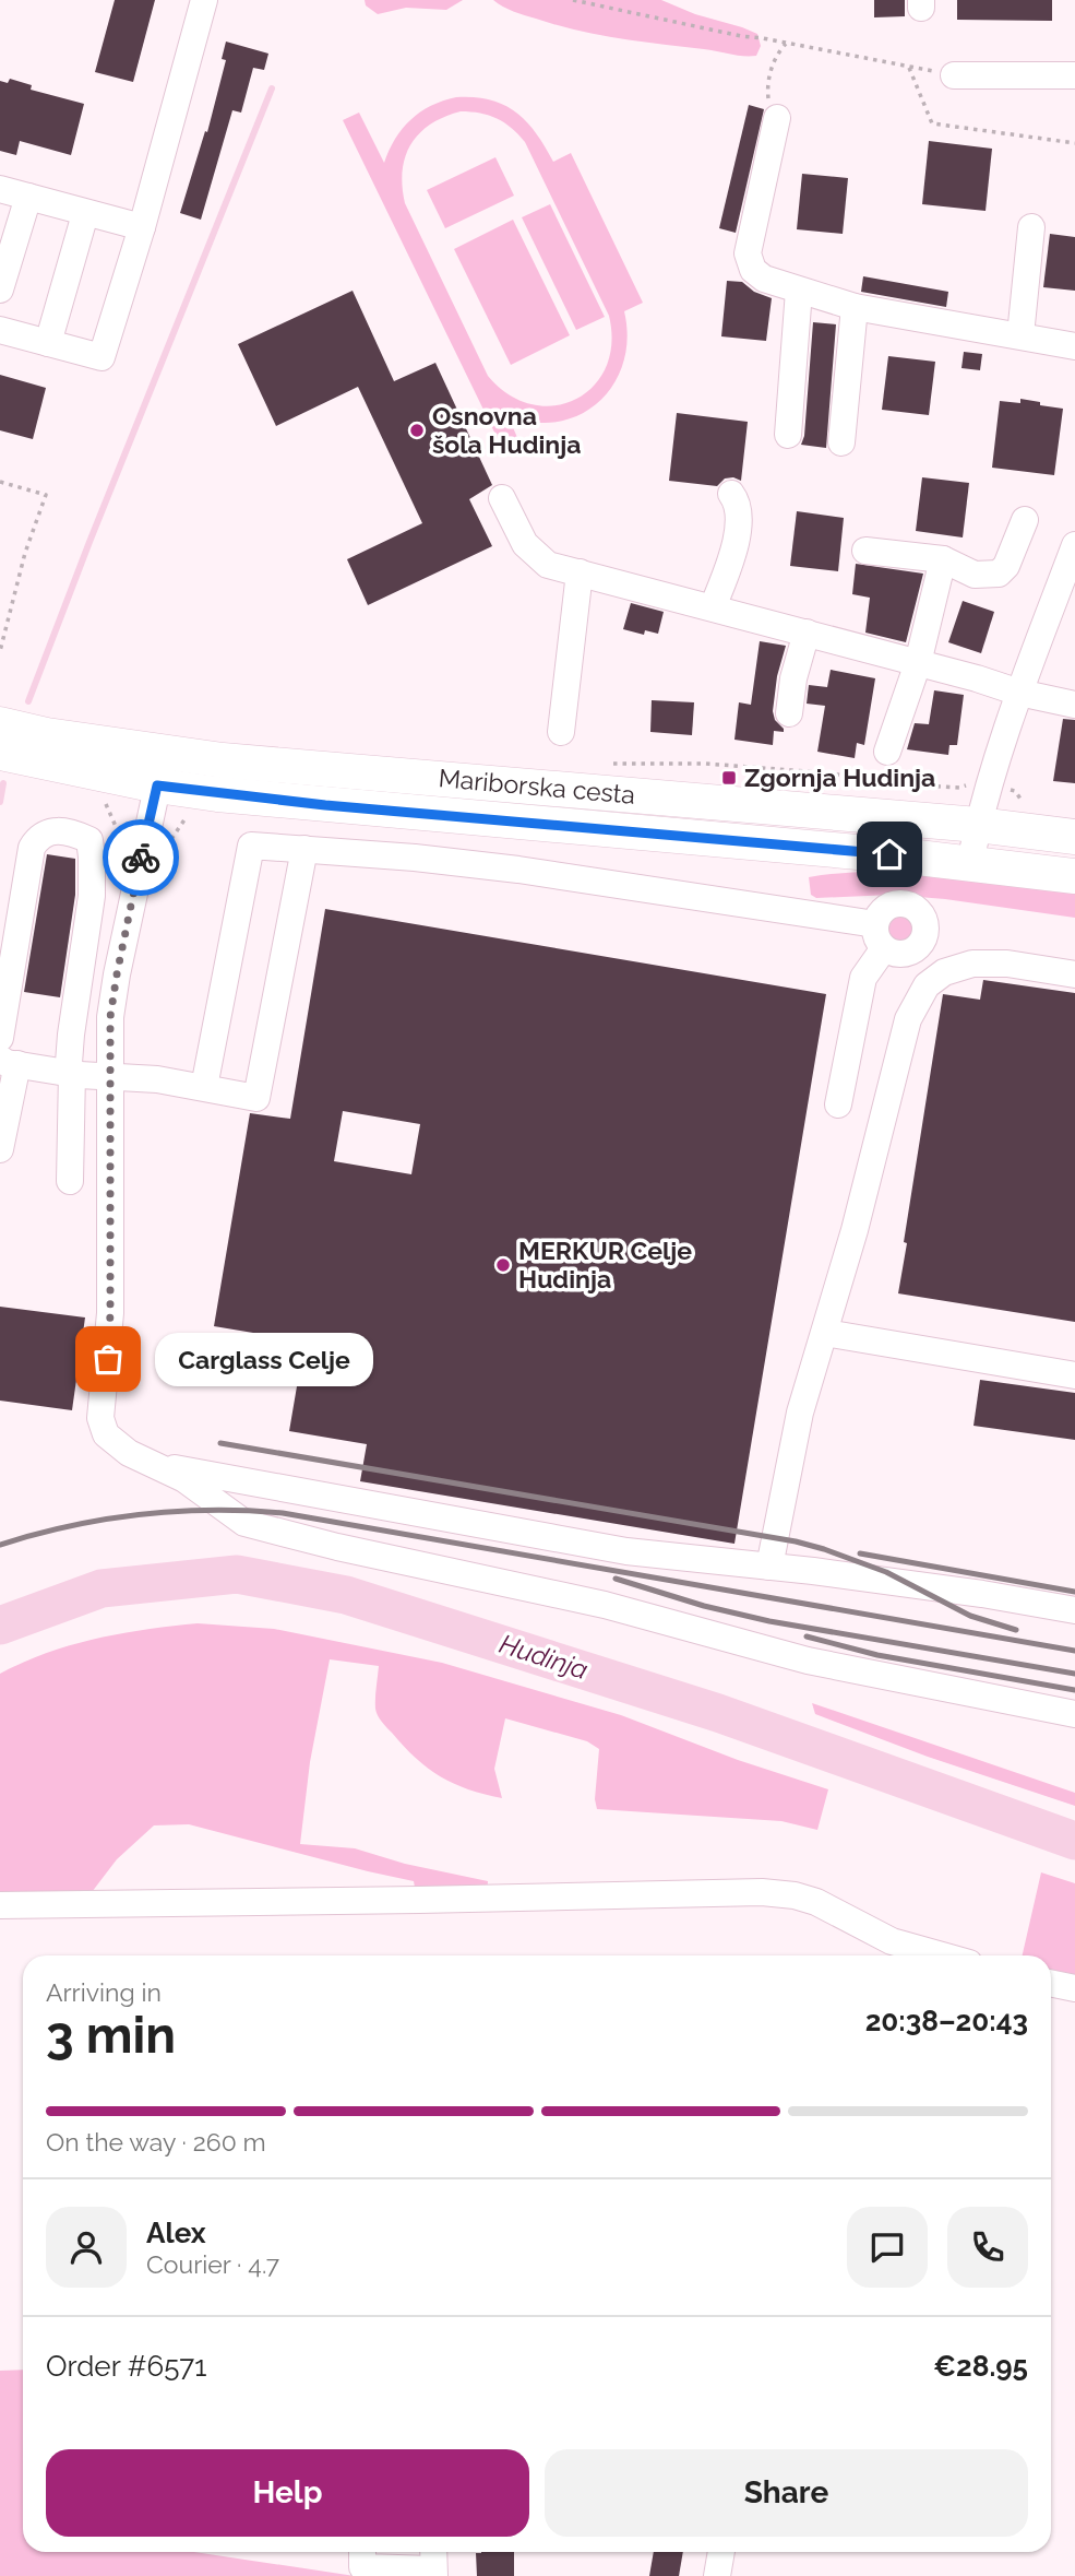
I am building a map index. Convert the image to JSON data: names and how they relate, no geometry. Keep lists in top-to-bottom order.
{
  "streets": {
    "main road": ["Mariborska cesta"]
  },
  "water": ["Hudinja"],
  "places": {
    "other": ["Osnovna šola Hudinja", "MERKUR Celje Hudinja", "Carglass Celje"],
    "transit": ["Zgornja Hudinja"]
  },
  "page": {
    "bubble": "Carglass Celje",
    "heading": ["3 min", "Arriving in", "20:38–20:43"],
    "panel": [
      "Alex",
      "Courier · 4.7",
      "Order #6571",
      "€28.95"
    ],
    "bar": "On the way · 260 m",
    "buttons": ["Help", "Share"]
  }
}
